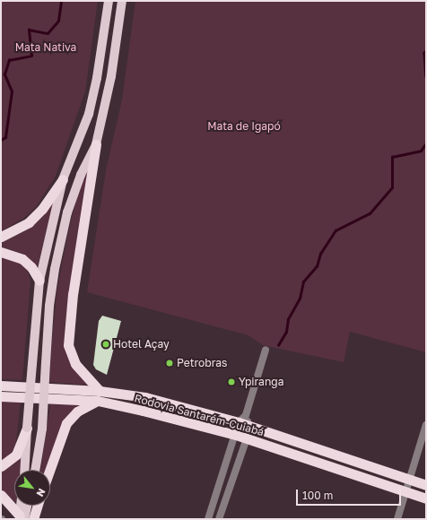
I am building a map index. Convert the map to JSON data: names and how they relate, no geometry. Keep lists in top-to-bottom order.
{
  "streets": {
    "highway": ["Rodovia Santarém-Cuiabá"]
  },
  "parks": ["Mata Nativa", "Mata de Igapó"],
  "places": ["Hotel Açay", "Petrobras", "Ypiranga"],
  "scale_bar": "100 m",
  "north": "bottom right"
}
